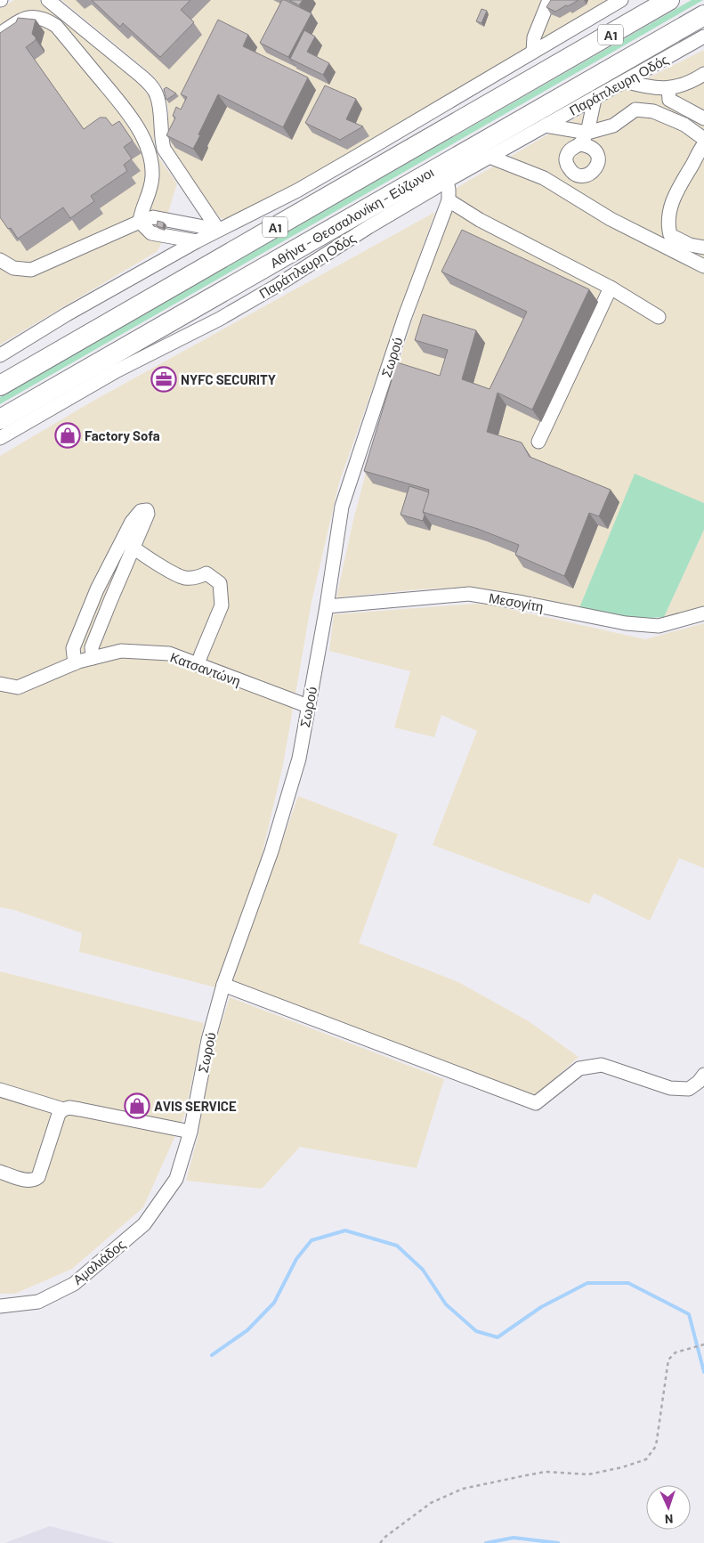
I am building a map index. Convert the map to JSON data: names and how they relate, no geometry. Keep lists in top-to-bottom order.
{
  "streets": {
    "highway": ["Α1", "Αθήνα - Θεσσαλονίκη - Εύζωνοι"],
    "street": [
      "Παράπλευρη Οδός",
      "Σωρού",
      "Μεσογίτη",
      "Κατσαντώνη",
      "Αμαλιάδος"
    ]
  },
  "crossings": [
    ["Παράπλευρη Οδός", "Σωρού"],
    ["Σωρού", "Μεσογίτη"],
    ["Σωρού", "Κατσαντώνη"],
    ["Σωρού", "Αμαλιάδος"]
  ],
  "places": {
    "office": ["NYFC SECURITY"],
    "shop": ["Factory Sofa", "AVIS SERVICE"]
  },
  "north": "bottom"
}
